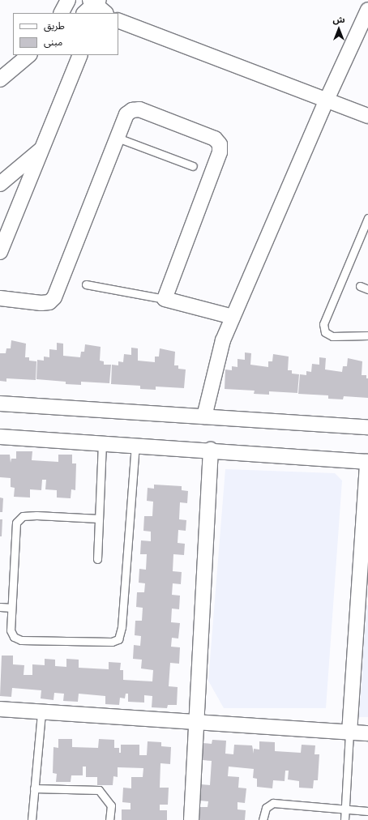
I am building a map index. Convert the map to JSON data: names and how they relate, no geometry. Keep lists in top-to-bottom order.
{
  "legend": ["طريق", "مبنى"],
  "north": "top"
}
